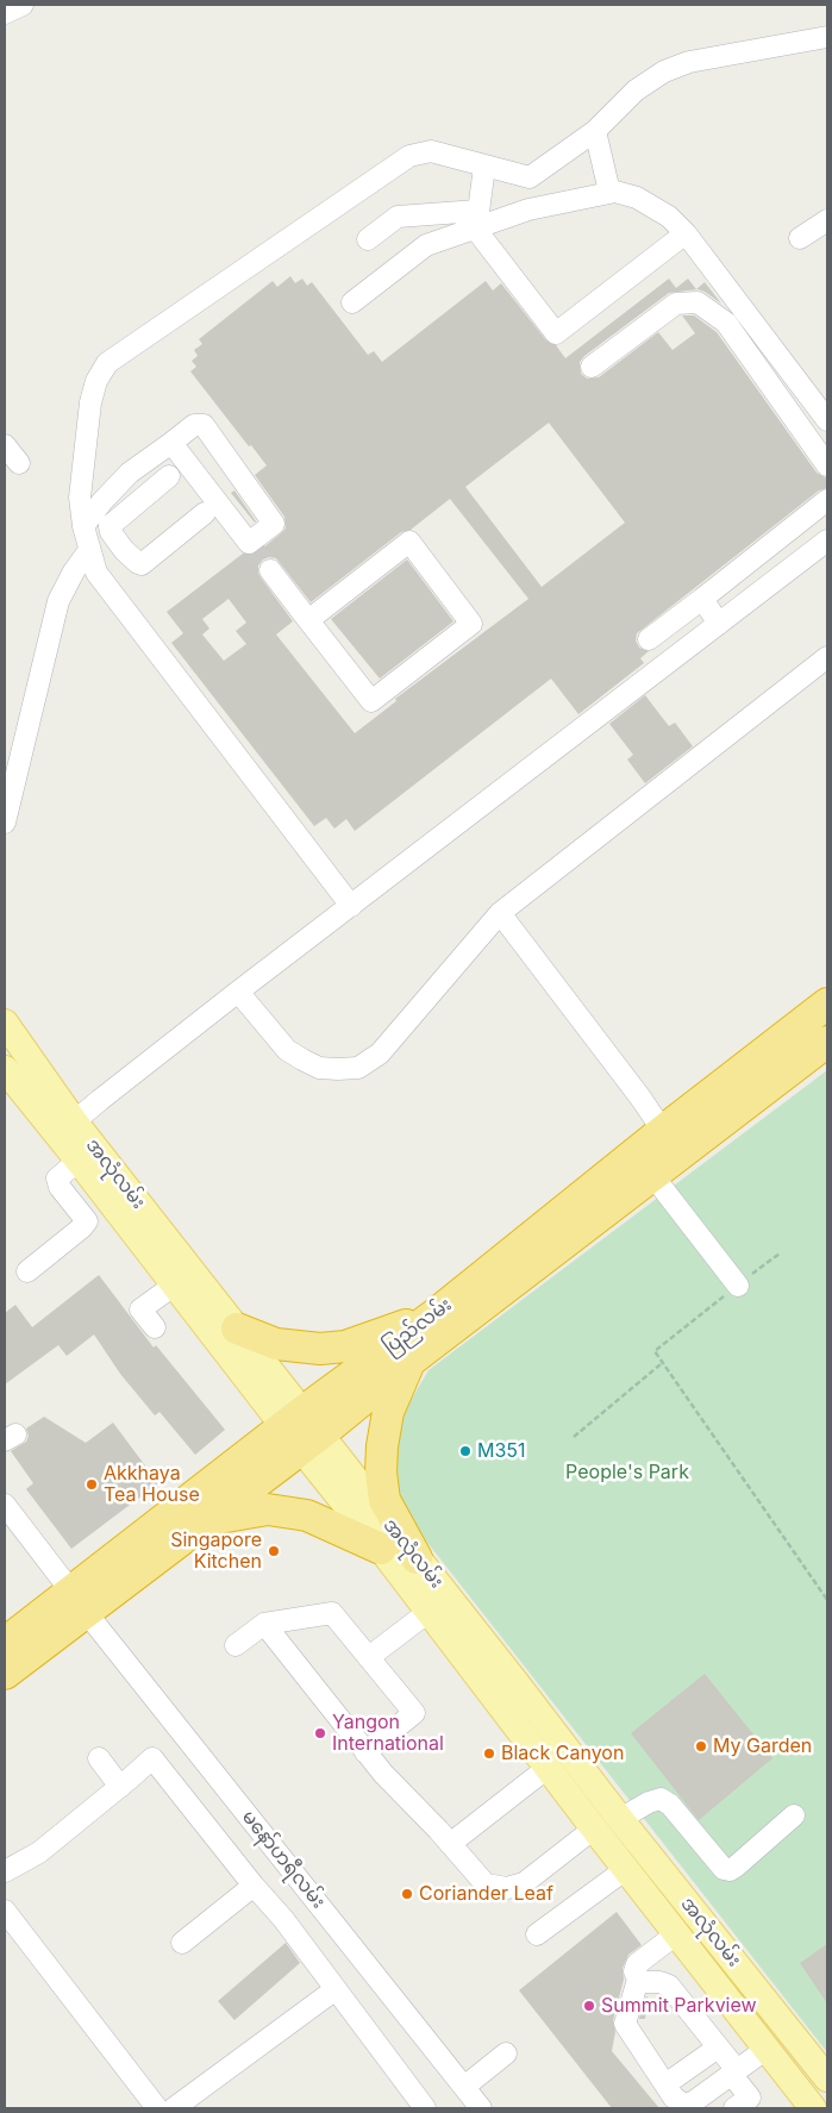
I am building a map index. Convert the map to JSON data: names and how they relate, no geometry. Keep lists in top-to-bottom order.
{
  "streets": {
    "highway": ["ပြည်လမ်း"],
    "main road": ["အလုံလမ်း"],
    "street": ["မနော်ဟရီလမ်း"]
  },
  "crossings": [
    ["အလုံလမ်း", "ပြည်လမ်း"],
    ["ပြည်လမ်း", "မနော်ဟရီလမ်း"]
  ],
  "parks": ["People's Park"],
  "places": [
    "M351",
    "Akkhaya Tea House",
    "Singapore Kitchen",
    "Yangon International",
    "My Garden",
    "Black Canyon",
    "Coriander Leaf",
    "Summit Parkview"
  ]
}
